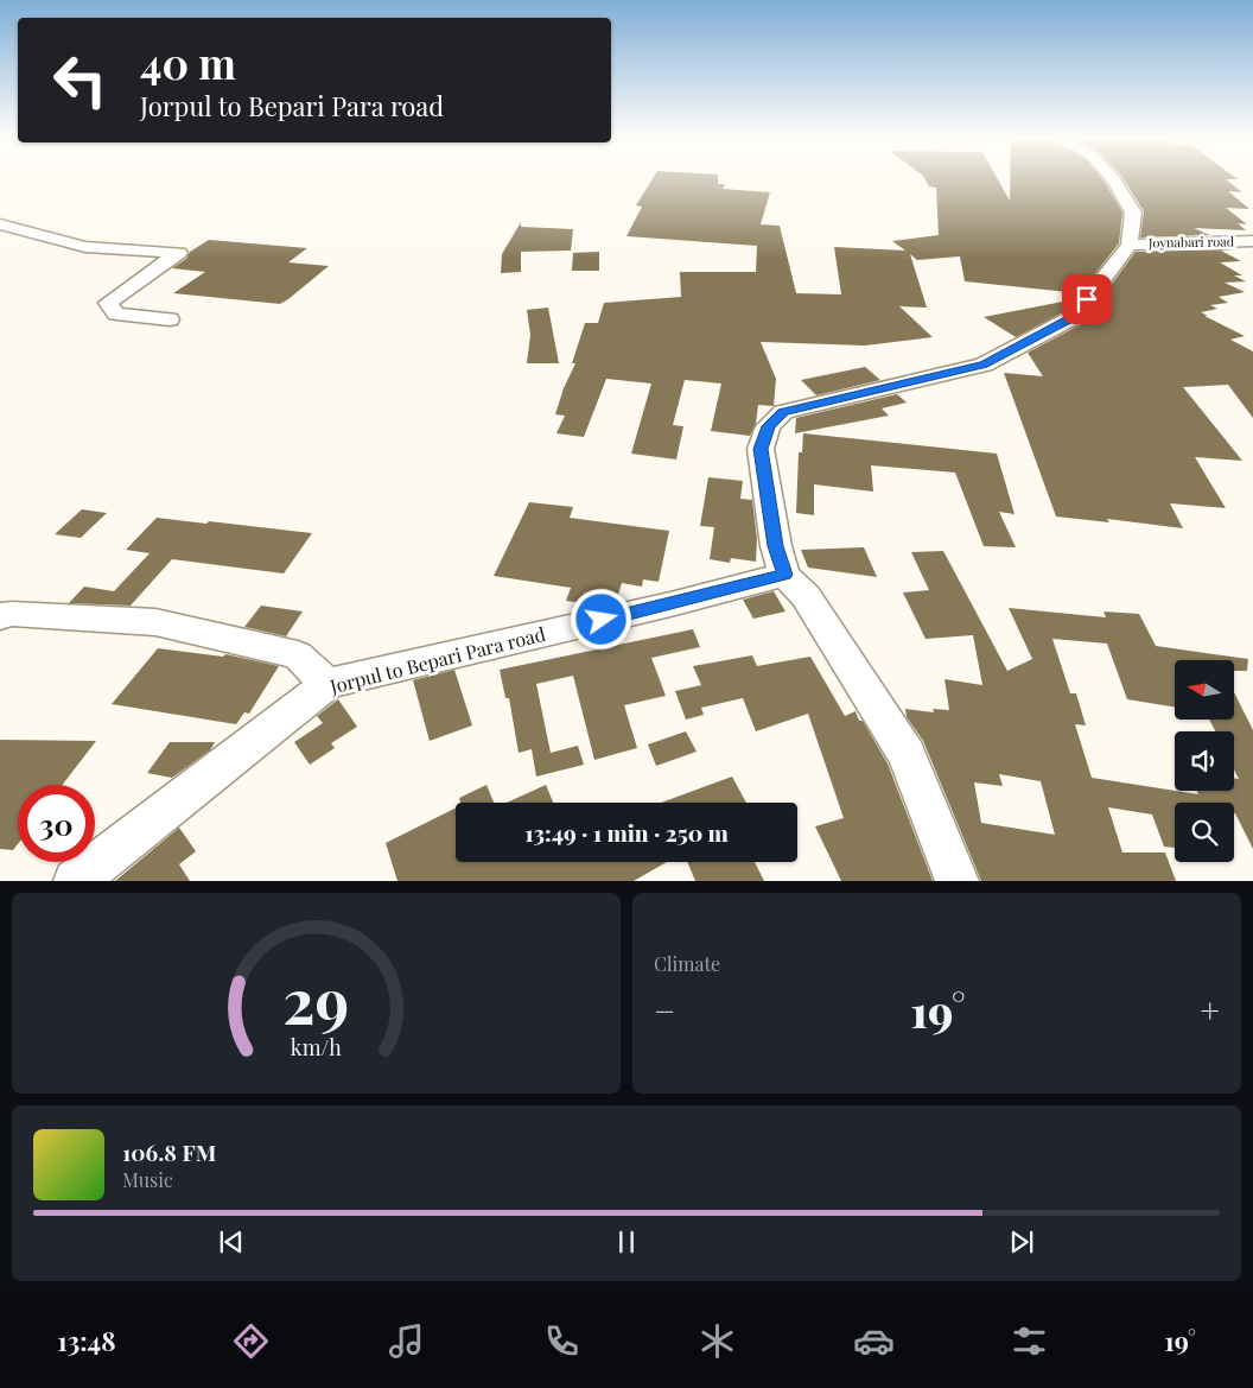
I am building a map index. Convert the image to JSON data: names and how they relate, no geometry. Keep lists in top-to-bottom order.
{
  "streets": {
    "street": ["Joynabari road", "Jorpul to Bepari Para road"]
  },
  "north": "left",
  "page": {
    "turn": ["40 m", "Jorpul to Bepari Para road"],
    "limit": "30",
    "trip": "13:49 · 1 min · 250 m",
    "tile": "Climate",
    "heat": ["−", "19°", "+"],
    "song": ["106.8 FM", "Music"],
    "tabs": ["13:48", "19°"],
    "gauge": ["29", "km/h"]
  }
}
